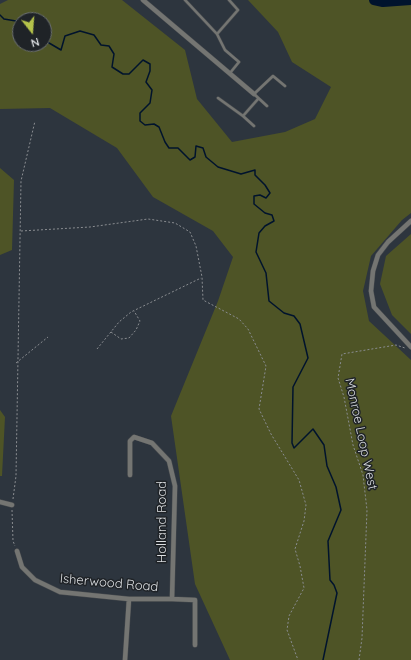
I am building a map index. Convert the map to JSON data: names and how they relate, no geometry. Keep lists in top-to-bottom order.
{
  "streets": {
    "street": ["Holland Road", "Isherwood Road"],
    "path": ["Monroe Loop West"]
  },
  "crossings": [
    ["Holland Road", "Isherwood Road"]
  ],
  "north": "bottom"
}
